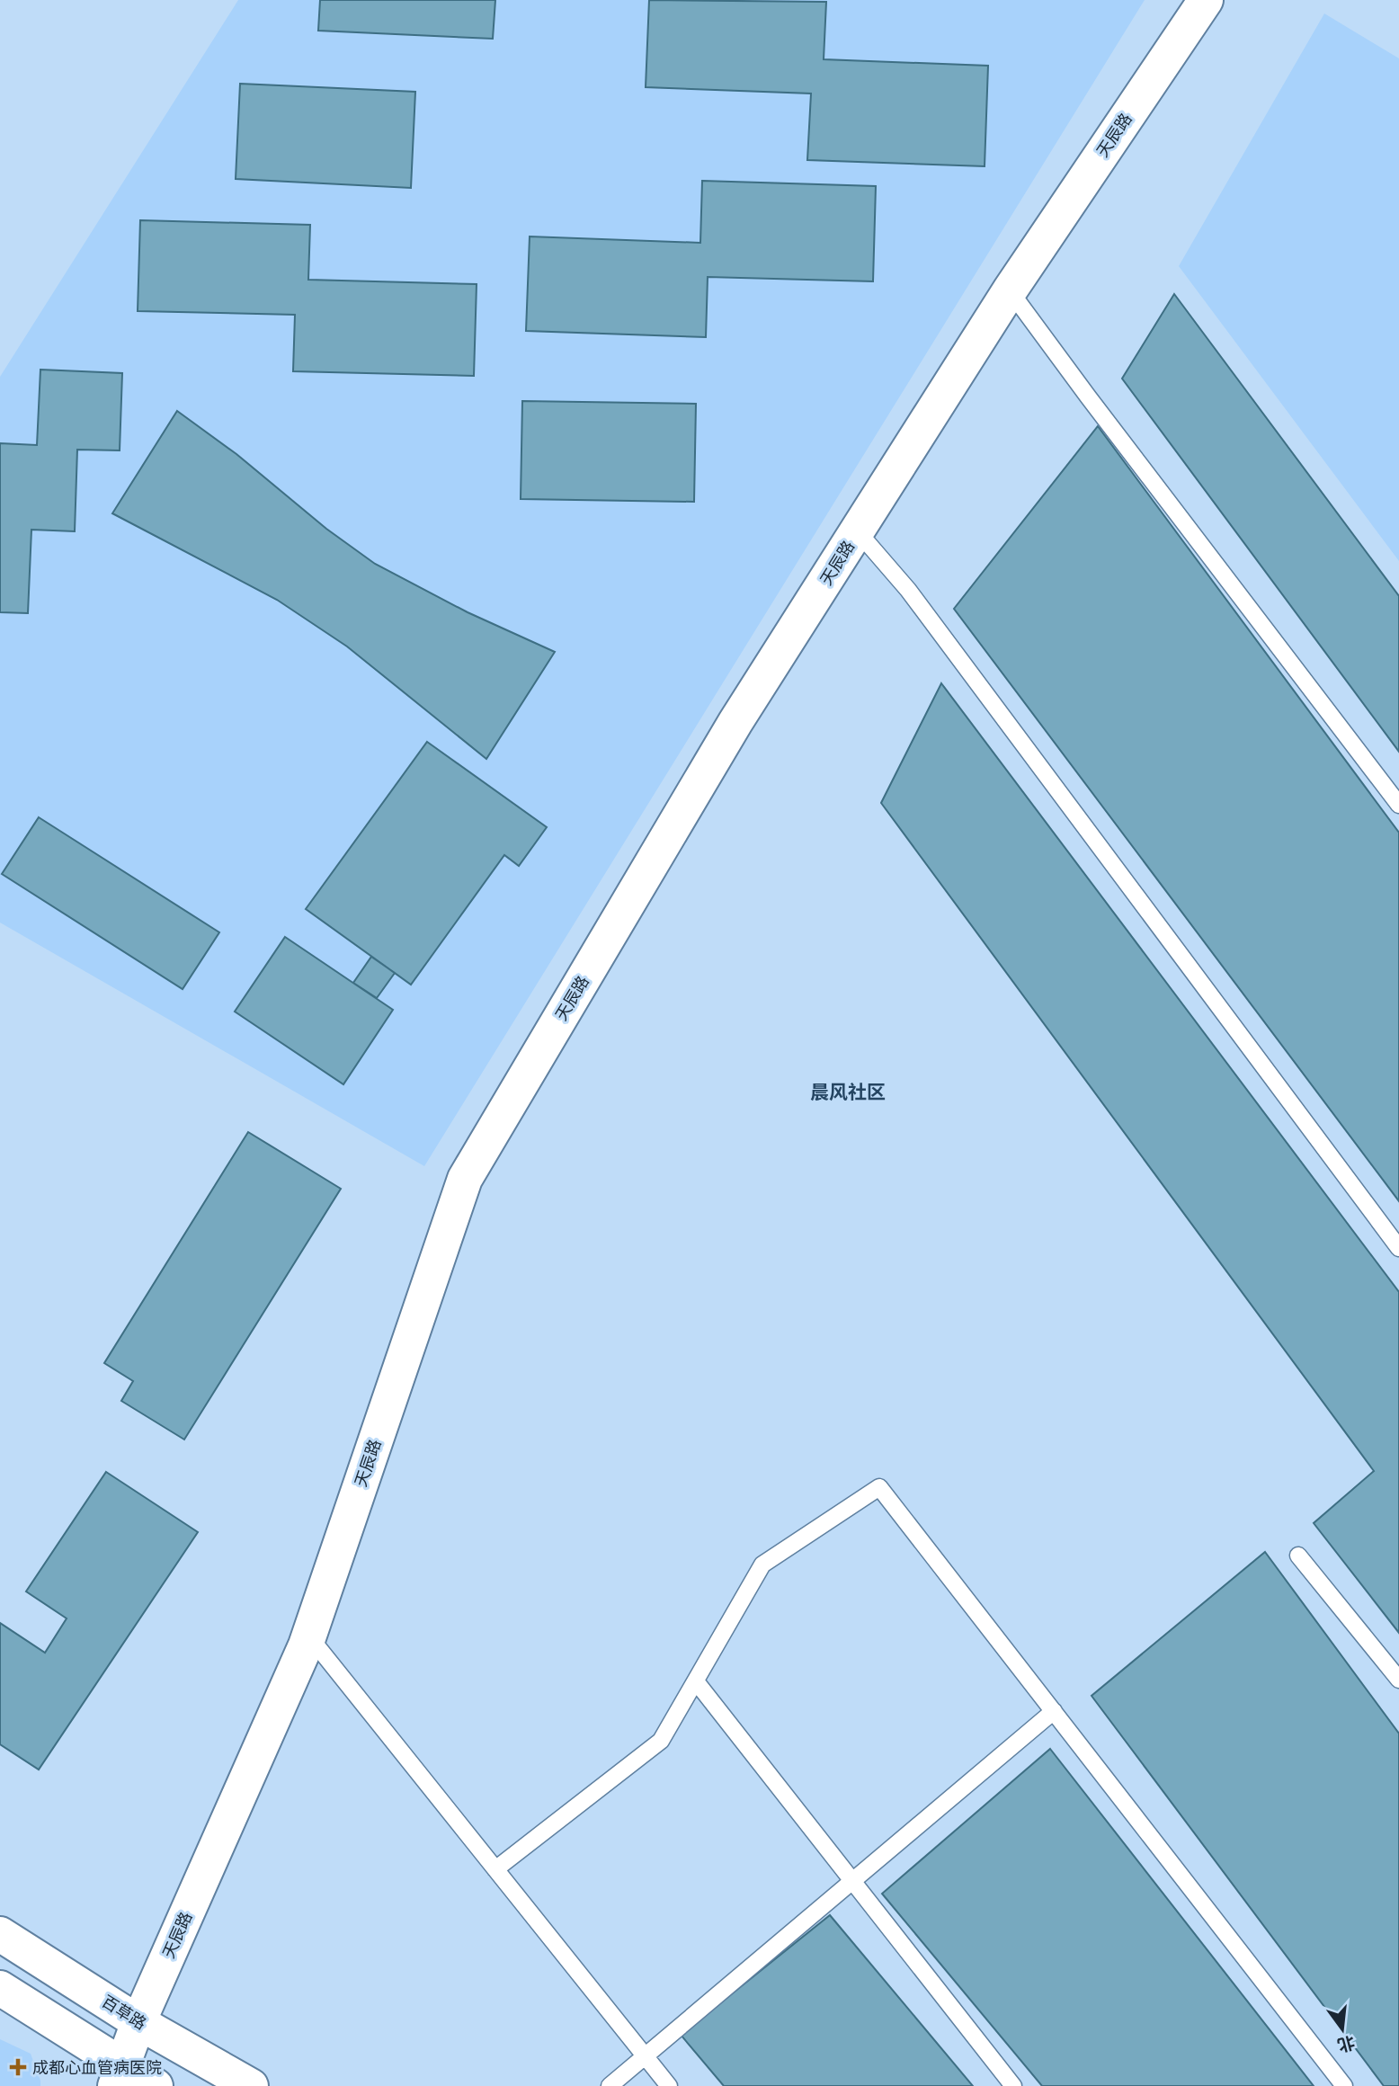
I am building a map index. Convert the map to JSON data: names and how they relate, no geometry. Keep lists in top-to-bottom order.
{
  "streets": {
    "street": ["天辰路", "百草路"]
  },
  "crossings": [
    ["天辰路", "百草路"]
  ],
  "districts": ["晨风社区"],
  "places": {
    "health": ["成都心血管病医院"]
  },
  "north": "bottom"
}
